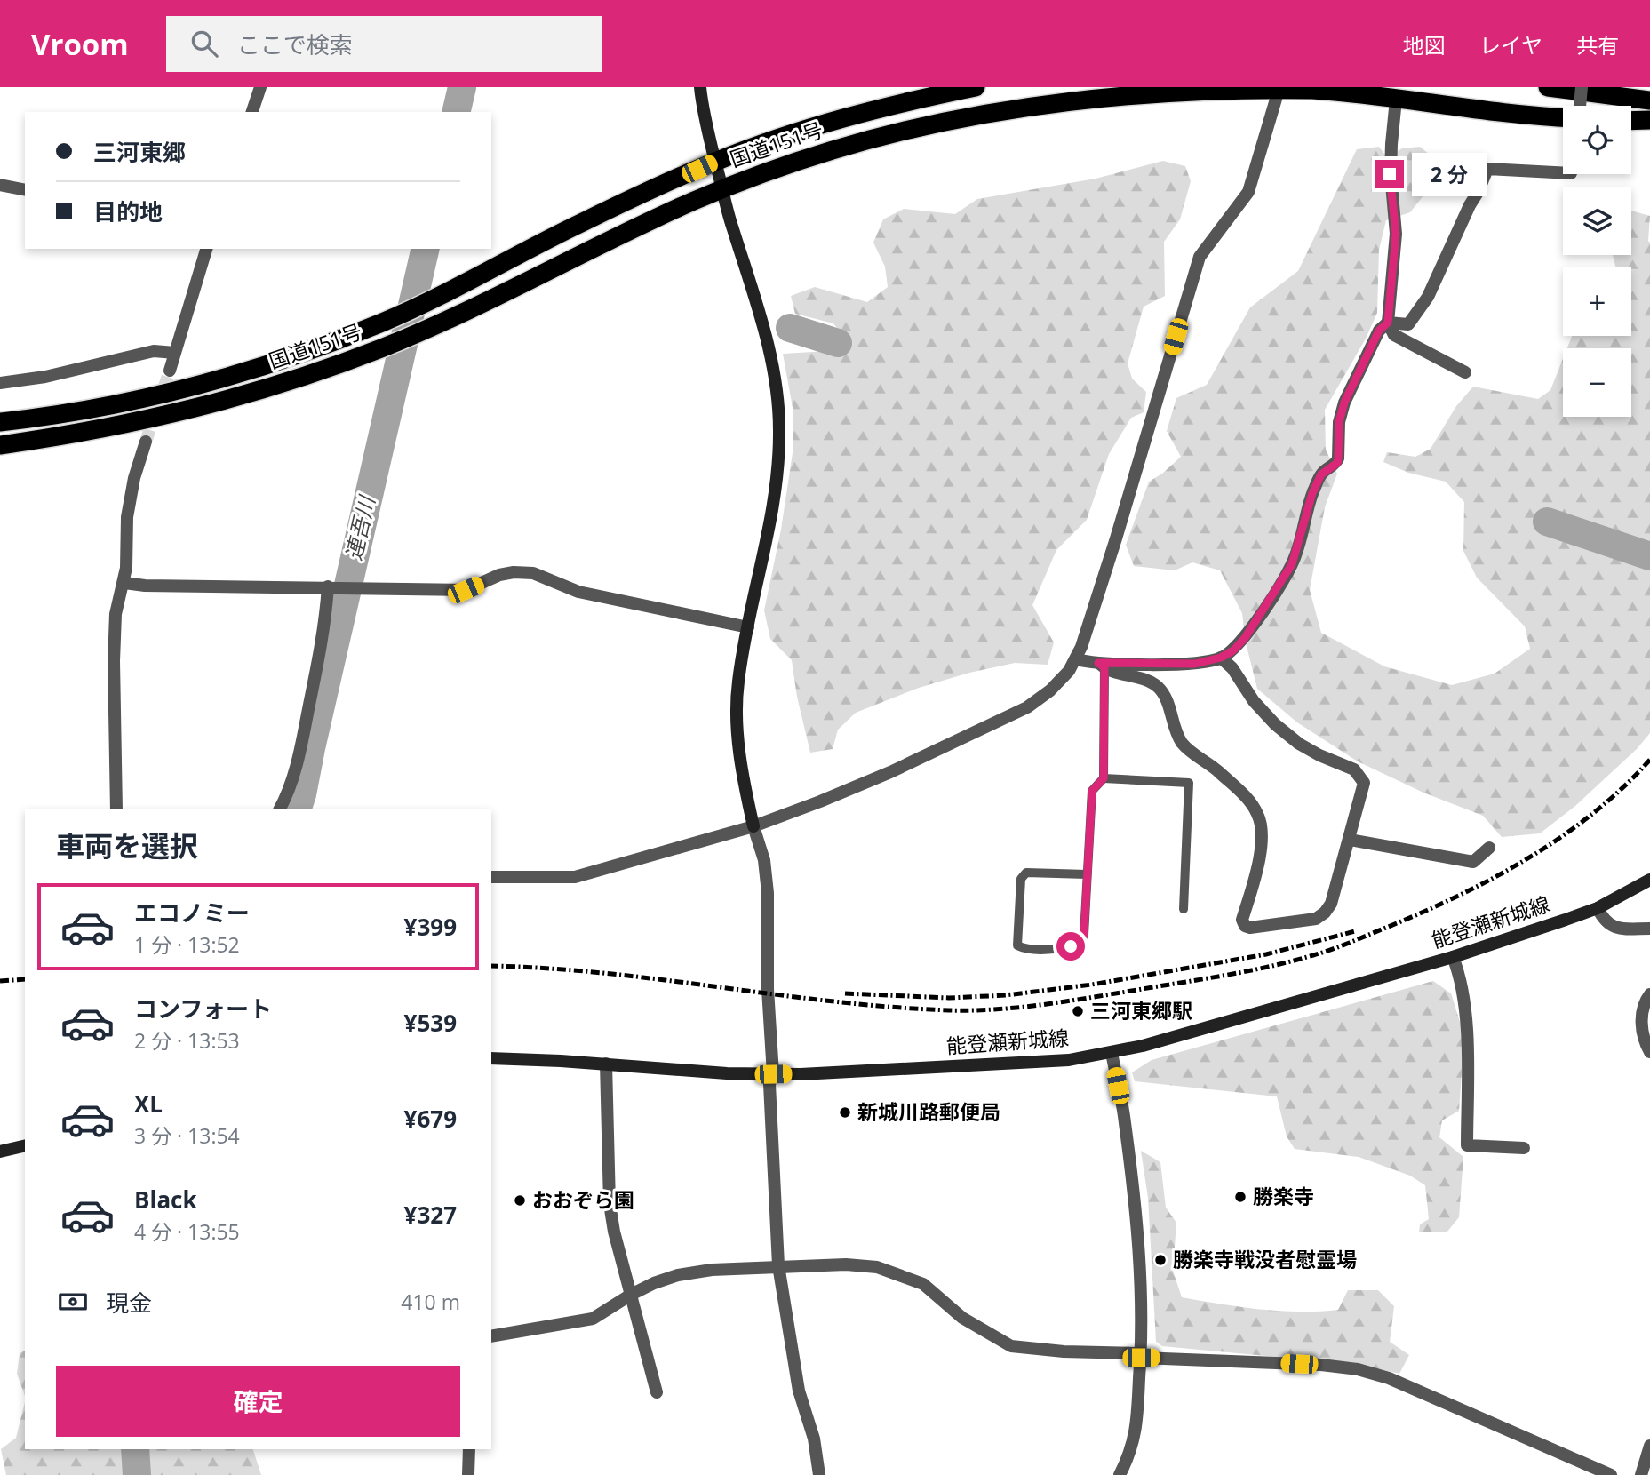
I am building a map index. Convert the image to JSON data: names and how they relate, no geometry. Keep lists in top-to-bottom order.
{
  "streets": {
    "highway": ["国道151号"],
    "main road": ["能登瀬新城線"]
  },
  "water": ["連吾川"],
  "places": [
    "三河東郷駅",
    "新城川路郵便局",
    "勝楽寺",
    "おおぞら園",
    "勝楽寺戦没者慰霊場"
  ],
  "page": {
    "header": "Vroom",
    "search": "ここで検索",
    "nav": ["地図", "レイヤ", "共有"],
    "map_buttons": ["+", "−"],
    "banner": ["三河東郷", "目的地"],
    "bubble": "2 分",
    "heading": "車両を選択",
    "list": [
      {
        "name": "エコノミー",
        "note": "1 分 · 13:52",
        "value": "¥399"
      },
      {
        "name": "コンフォート",
        "note": "2 分 · 13:53",
        "value": "¥539"
      },
      {
        "name": "XL",
        "note": "3 分 · 13:54",
        "value": "¥679"
      },
      {
        "name": "Black",
        "note": "4 分 · 13:55",
        "value": "¥327"
      }
    ],
    "pay": ["現金", "410 m"],
    "buttons": "確定"
  }
}
